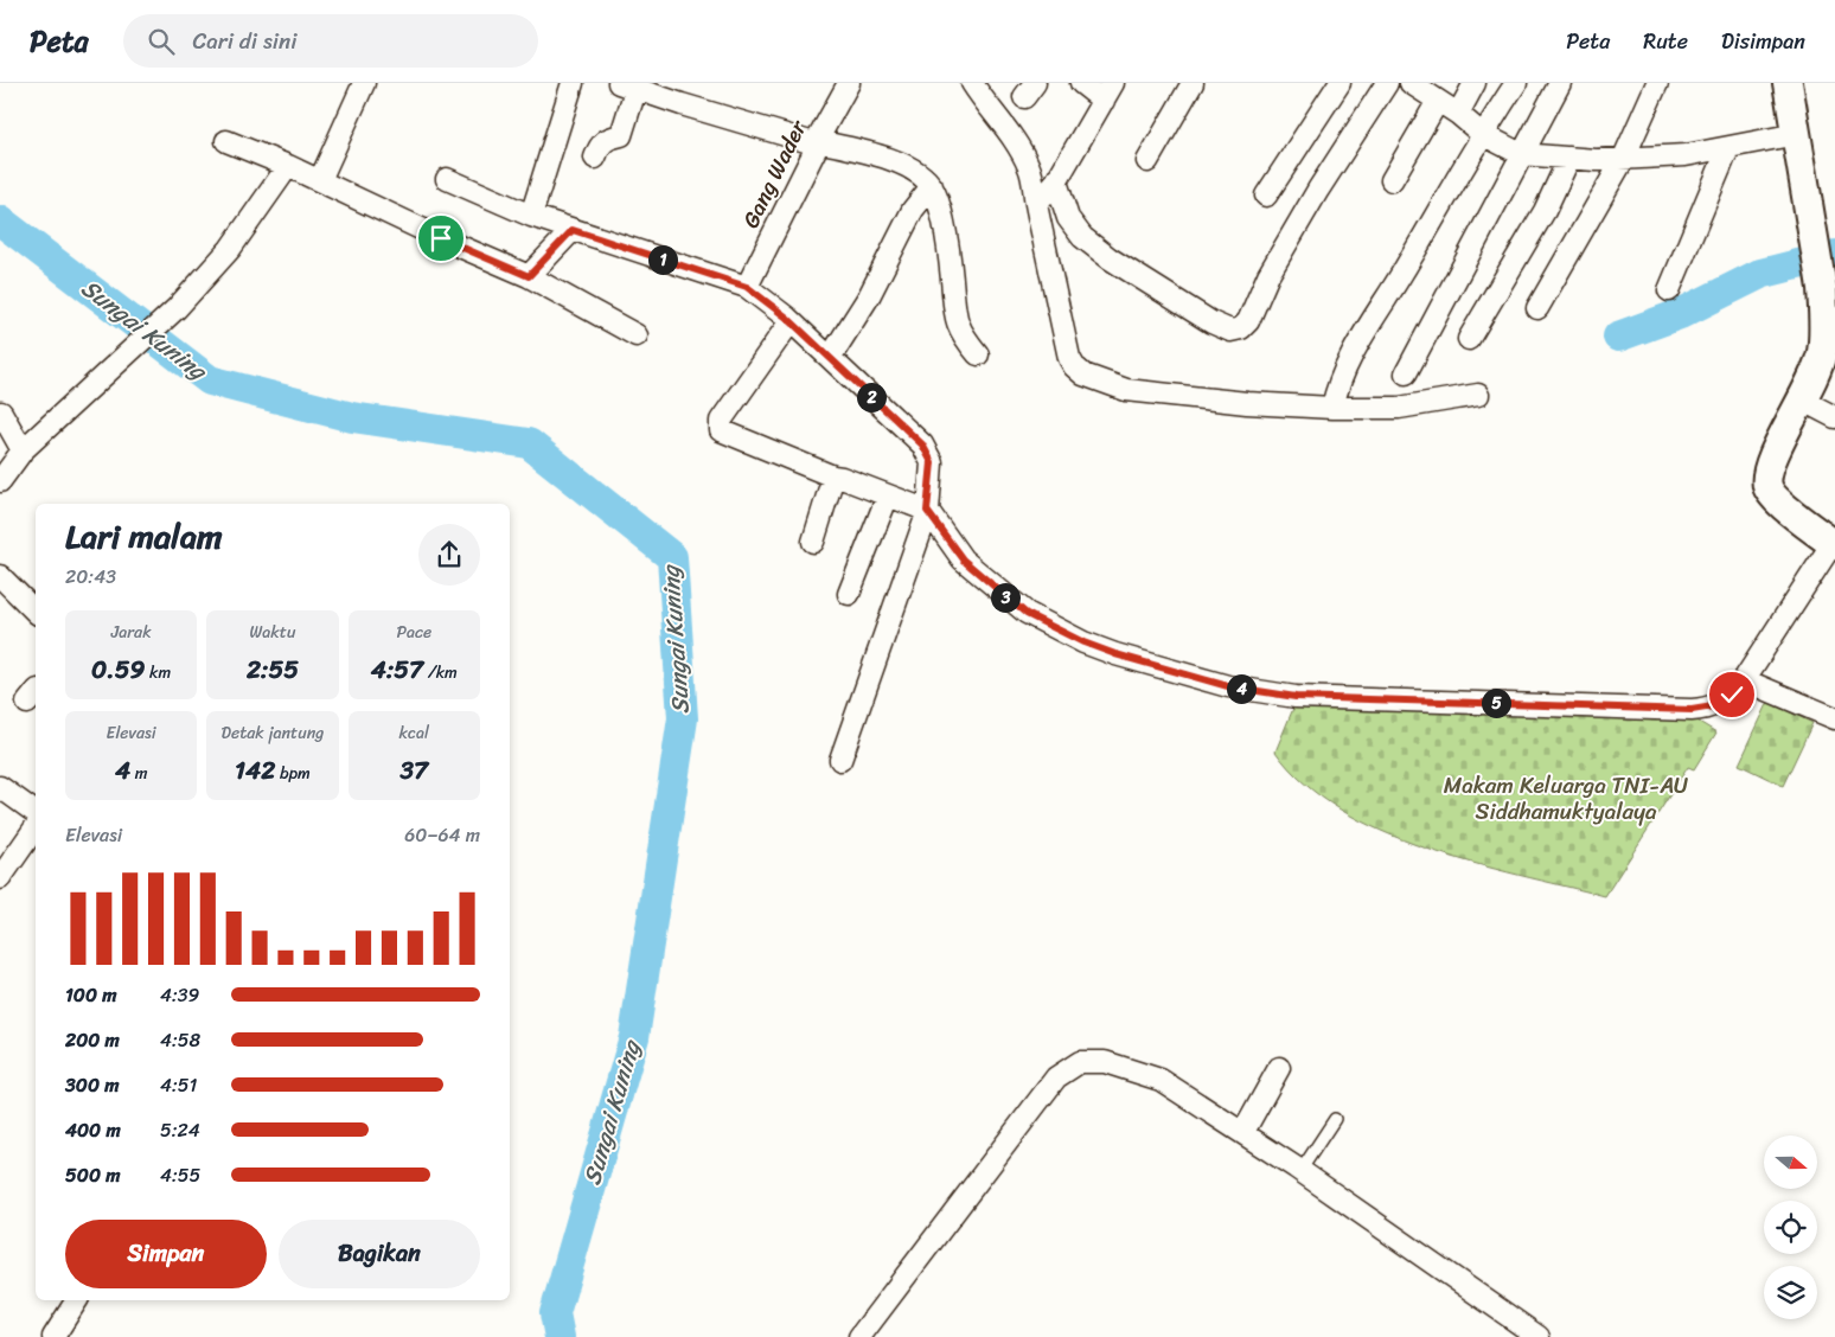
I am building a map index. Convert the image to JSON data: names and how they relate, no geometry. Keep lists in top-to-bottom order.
{
  "streets": {
    "street": ["Gang Wader"]
  },
  "water": ["Sungai Kuning"],
  "parks": ["Makam Keluarga TNI-AU Siddhamuktyalaya"],
  "north": "right",
  "page": {
    "header": "Peta",
    "search": "Cari di sini",
    "nav": ["Peta", "Rute", "Disimpan"],
    "pins": [
      "1",
      "2",
      "3",
      "4",
      "5"
    ],
    "heading": ["Lari malam", "20:43"],
    "stats": [
      ["Jarak", "0.59 km"],
      ["Waktu", "2:55"],
      ["Pace", "4:57 /km"],
      ["Elevasi", "4 m"],
      ["Detak jantung", "142 bpm"],
      ["kcal", "37"]
    ],
    "chart": ["Elevasi", "60–64 m"],
    "list": [
      {
        "name": "100 m",
        "note": "4:39"
      },
      {
        "name": "200 m",
        "note": "4:58"
      },
      {
        "name": "300 m",
        "note": "4:51"
      },
      {
        "name": "400 m",
        "note": "5:24"
      },
      {
        "name": "500 m",
        "note": "4:55"
      }
    ],
    "buttons": ["Simpan", "Bagikan"]
  }
}
